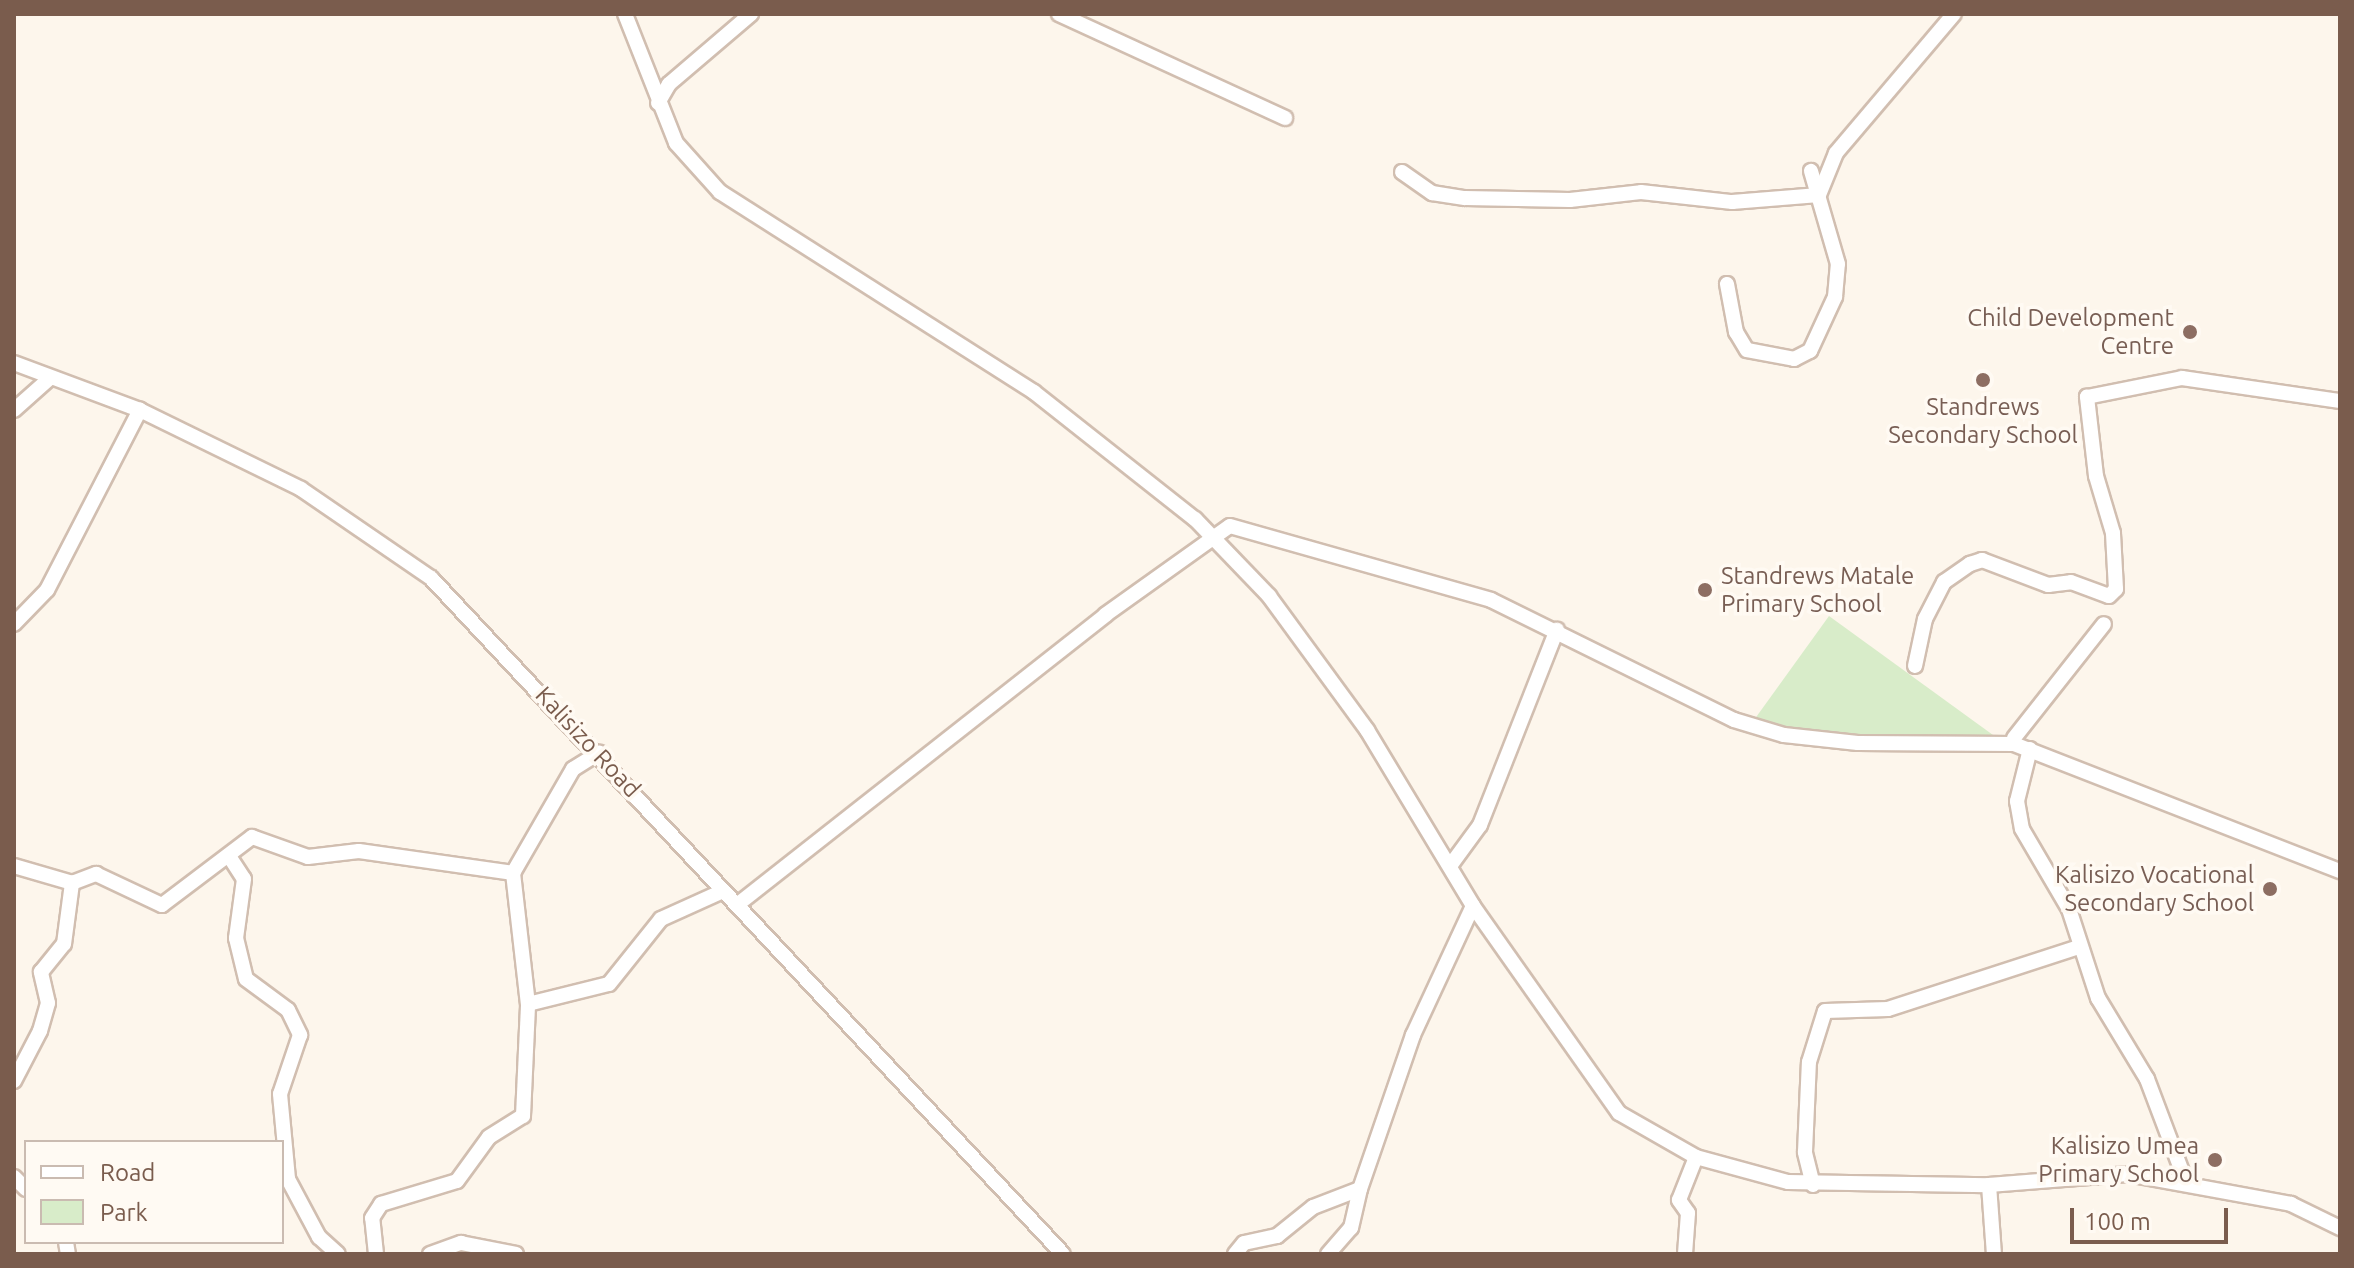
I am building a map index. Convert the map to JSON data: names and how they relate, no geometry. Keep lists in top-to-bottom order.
{
  "streets": {
    "street": ["Kalisizo Road"]
  },
  "places": [
    "Child Development Centre",
    "Standrews Secondary School",
    "Standrews Matale Primary School",
    "Kalisizo Vocational Secondary School",
    "Kalisizo Umea Primary School"
  ],
  "legend": ["Road", "Park"],
  "scale_bar": "100 m"
}
